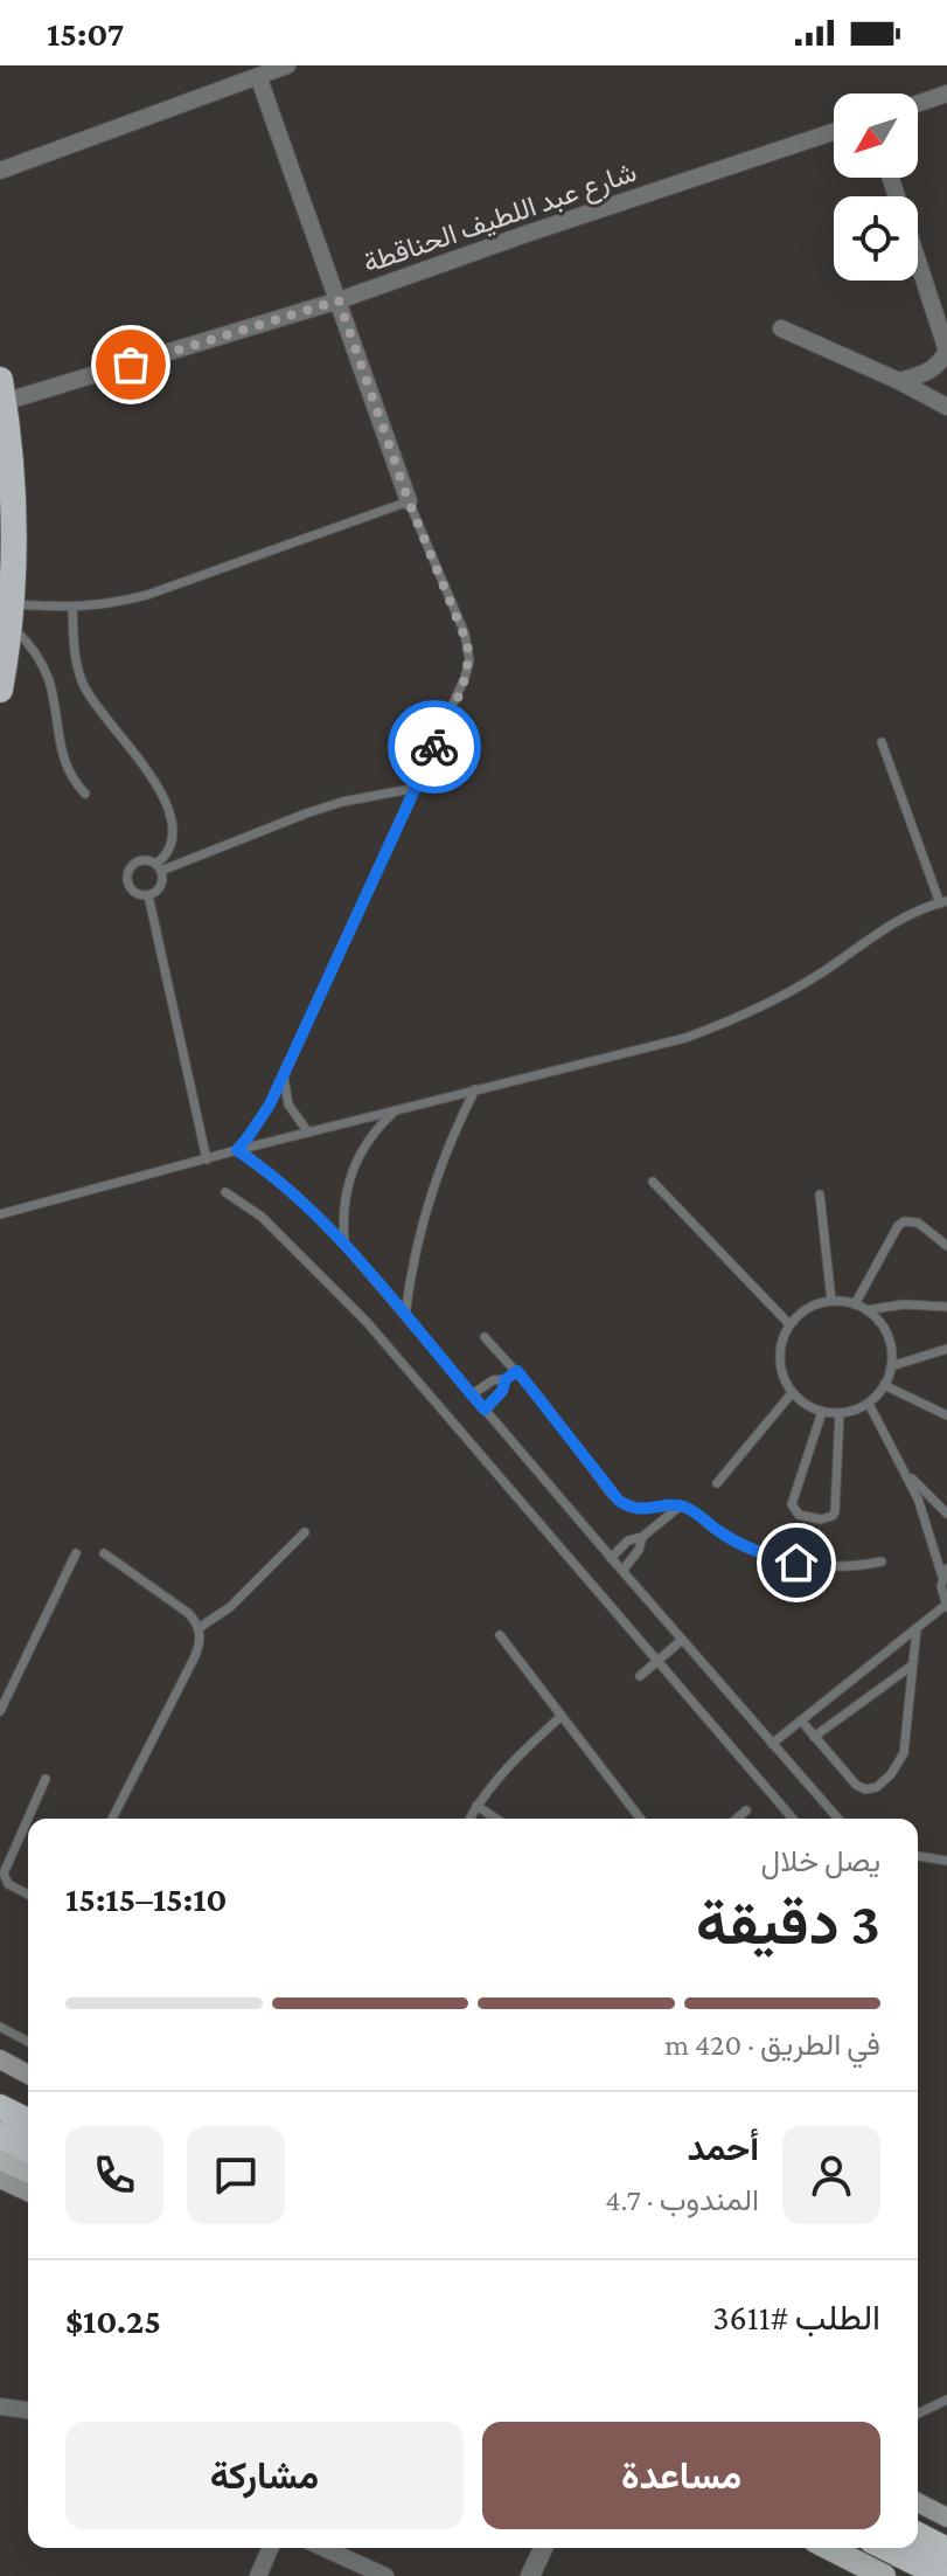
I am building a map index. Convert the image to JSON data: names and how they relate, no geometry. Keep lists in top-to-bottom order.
{
  "streets": {
    "street": ["شارع عبد اللطيف الحناقطة"]
  },
  "north": "bottom left",
  "page": {
    "status": "15:07",
    "heading": ["3 دقيقة", "يصل خلال", "15:10–15:15"],
    "panel": [
      "أحمد",
      "المندوب · 4.7",
      "الطلب #3611",
      "$10.25"
    ],
    "bar": "في الطريق · 420 m",
    "buttons": ["مساعدة", "مشاركة"]
  }
}
